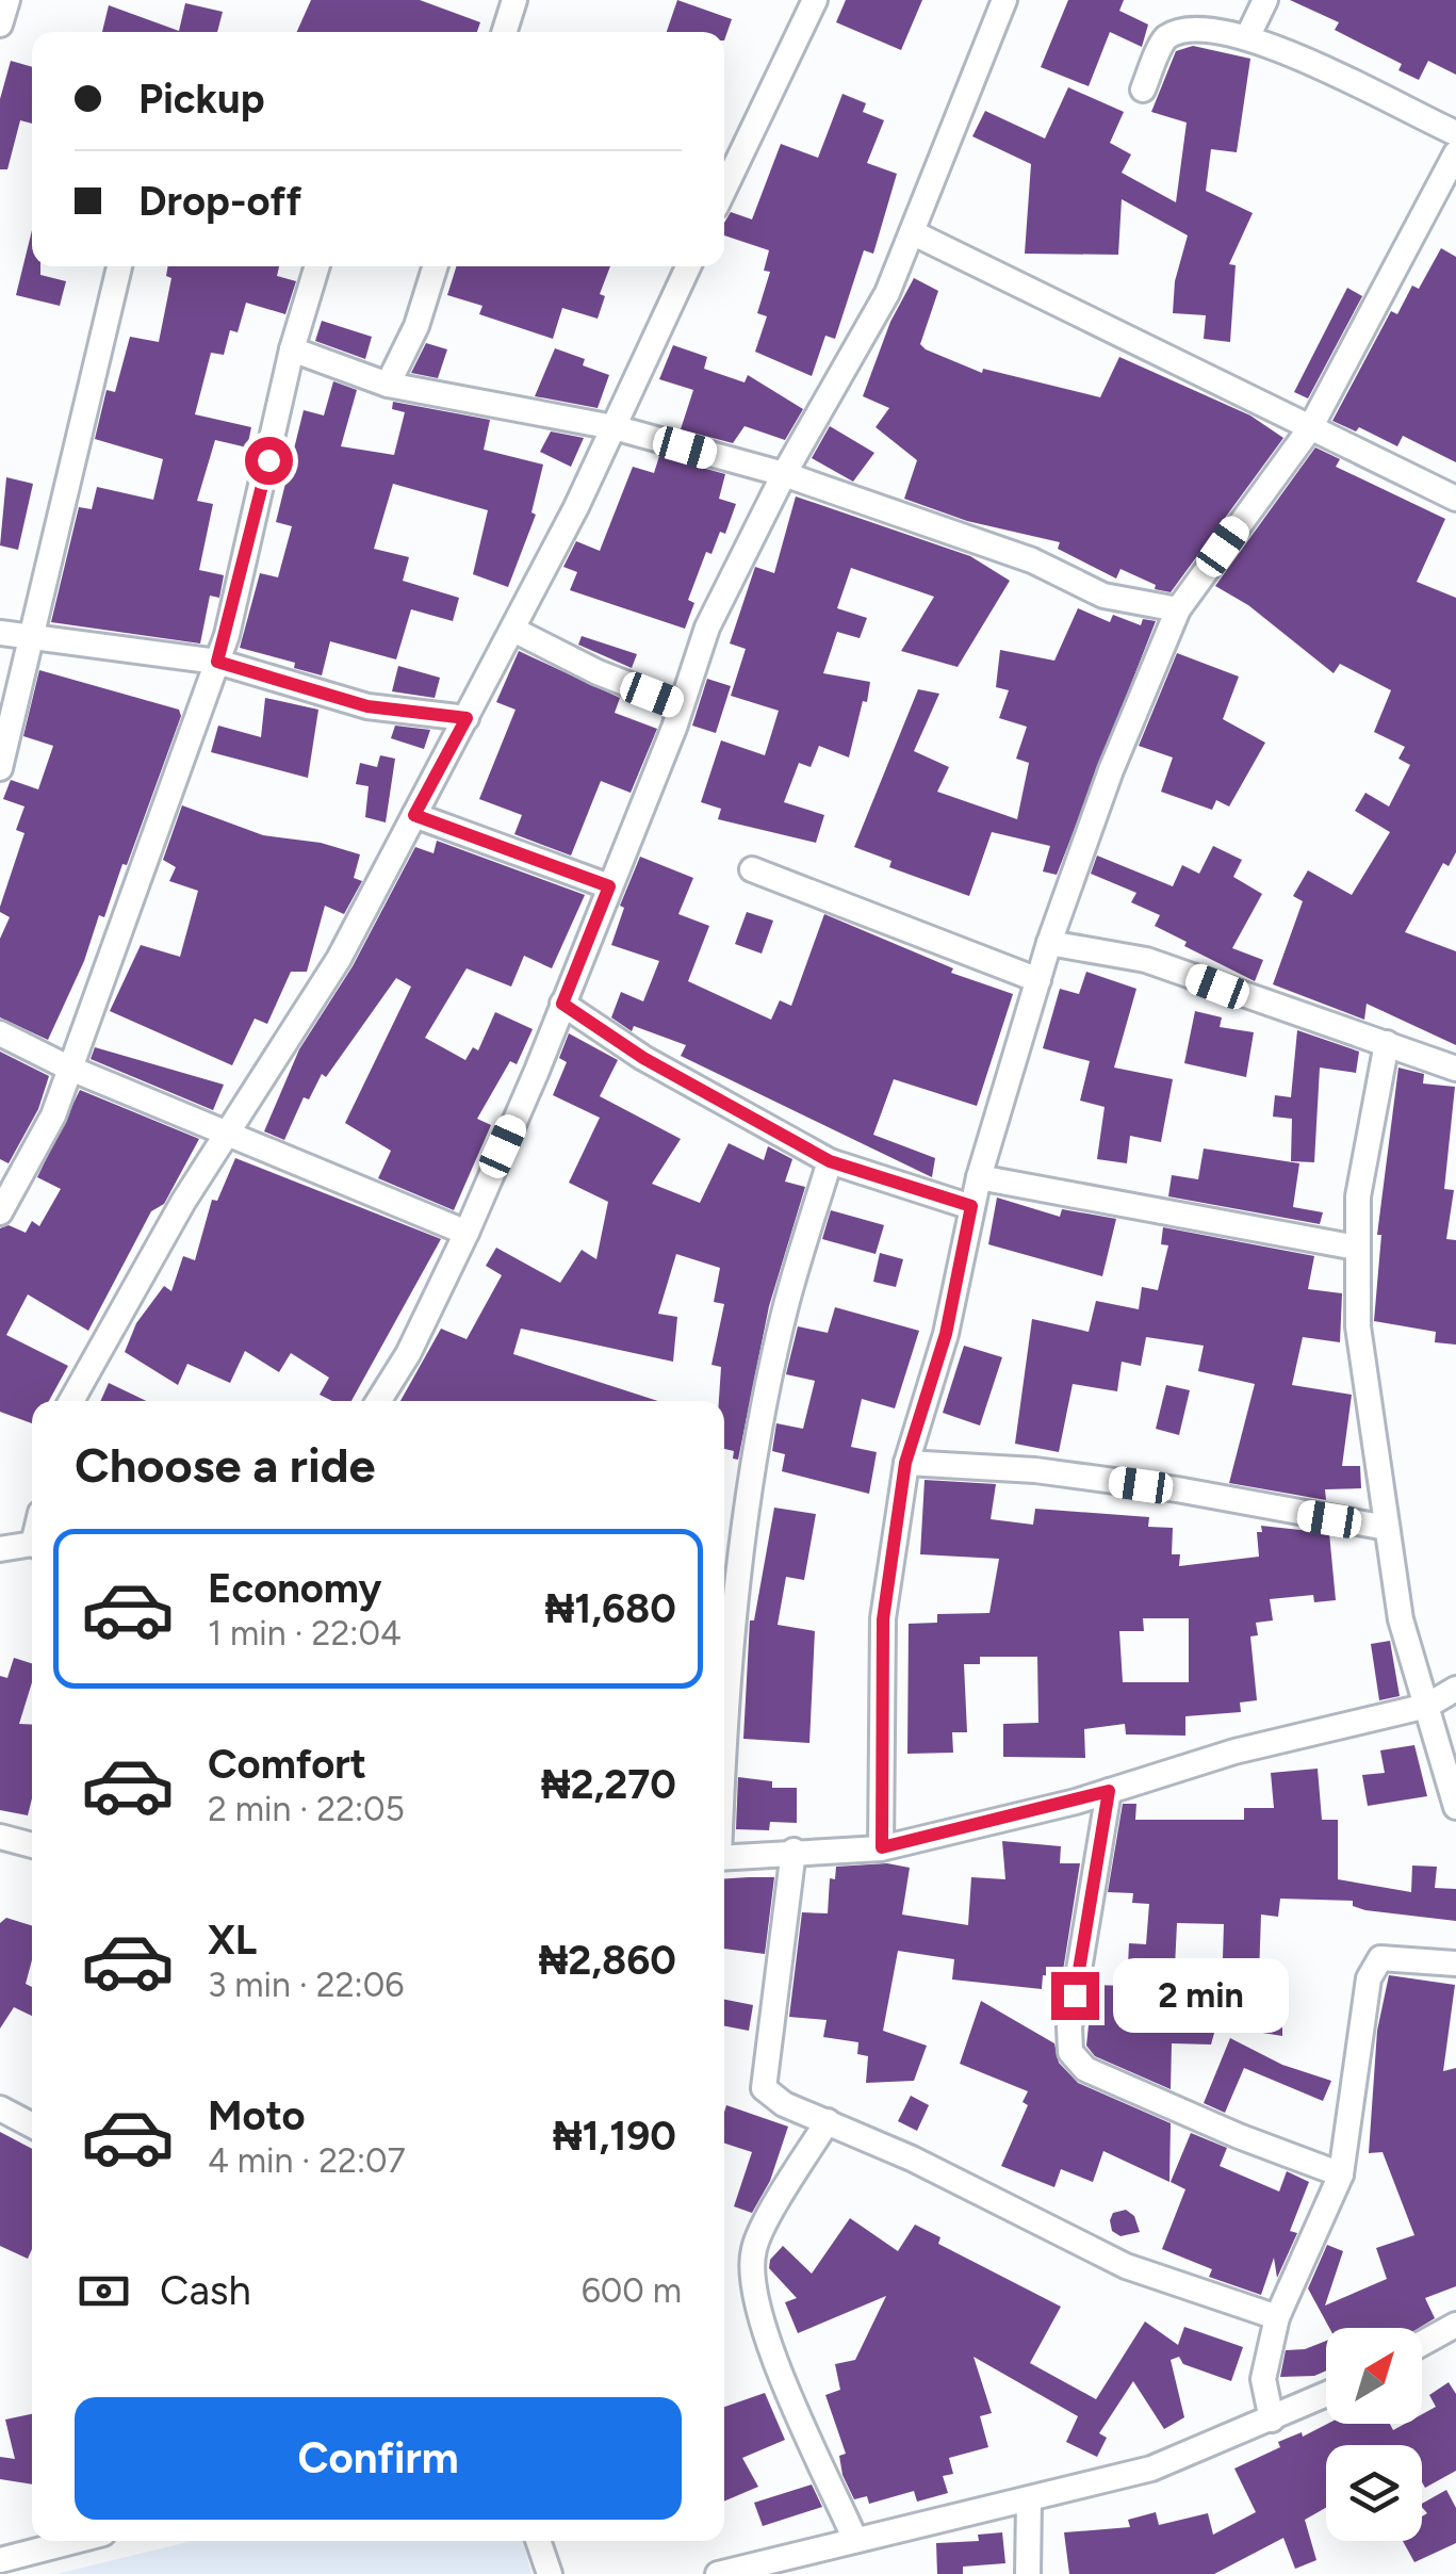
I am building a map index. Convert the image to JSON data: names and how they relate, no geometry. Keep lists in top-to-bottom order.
{
  "north": "top right",
  "page": {
    "banner": ["Pickup", "Drop-off"],
    "heading": "Choose a ride",
    "list": [
      {
        "name": "Economy",
        "note": "1 min · 22:04",
        "value": "₦1,680"
      },
      {
        "name": "Comfort",
        "note": "2 min · 22:05",
        "value": "₦2,270"
      },
      {
        "name": "XL",
        "note": "3 min · 22:06",
        "value": "₦2,860"
      },
      {
        "name": "Moto",
        "note": "4 min · 22:07",
        "value": "₦1,190"
      }
    ],
    "bubble": "2 min",
    "pay": ["Cash", "600 m"],
    "buttons": "Confirm"
  }
}
